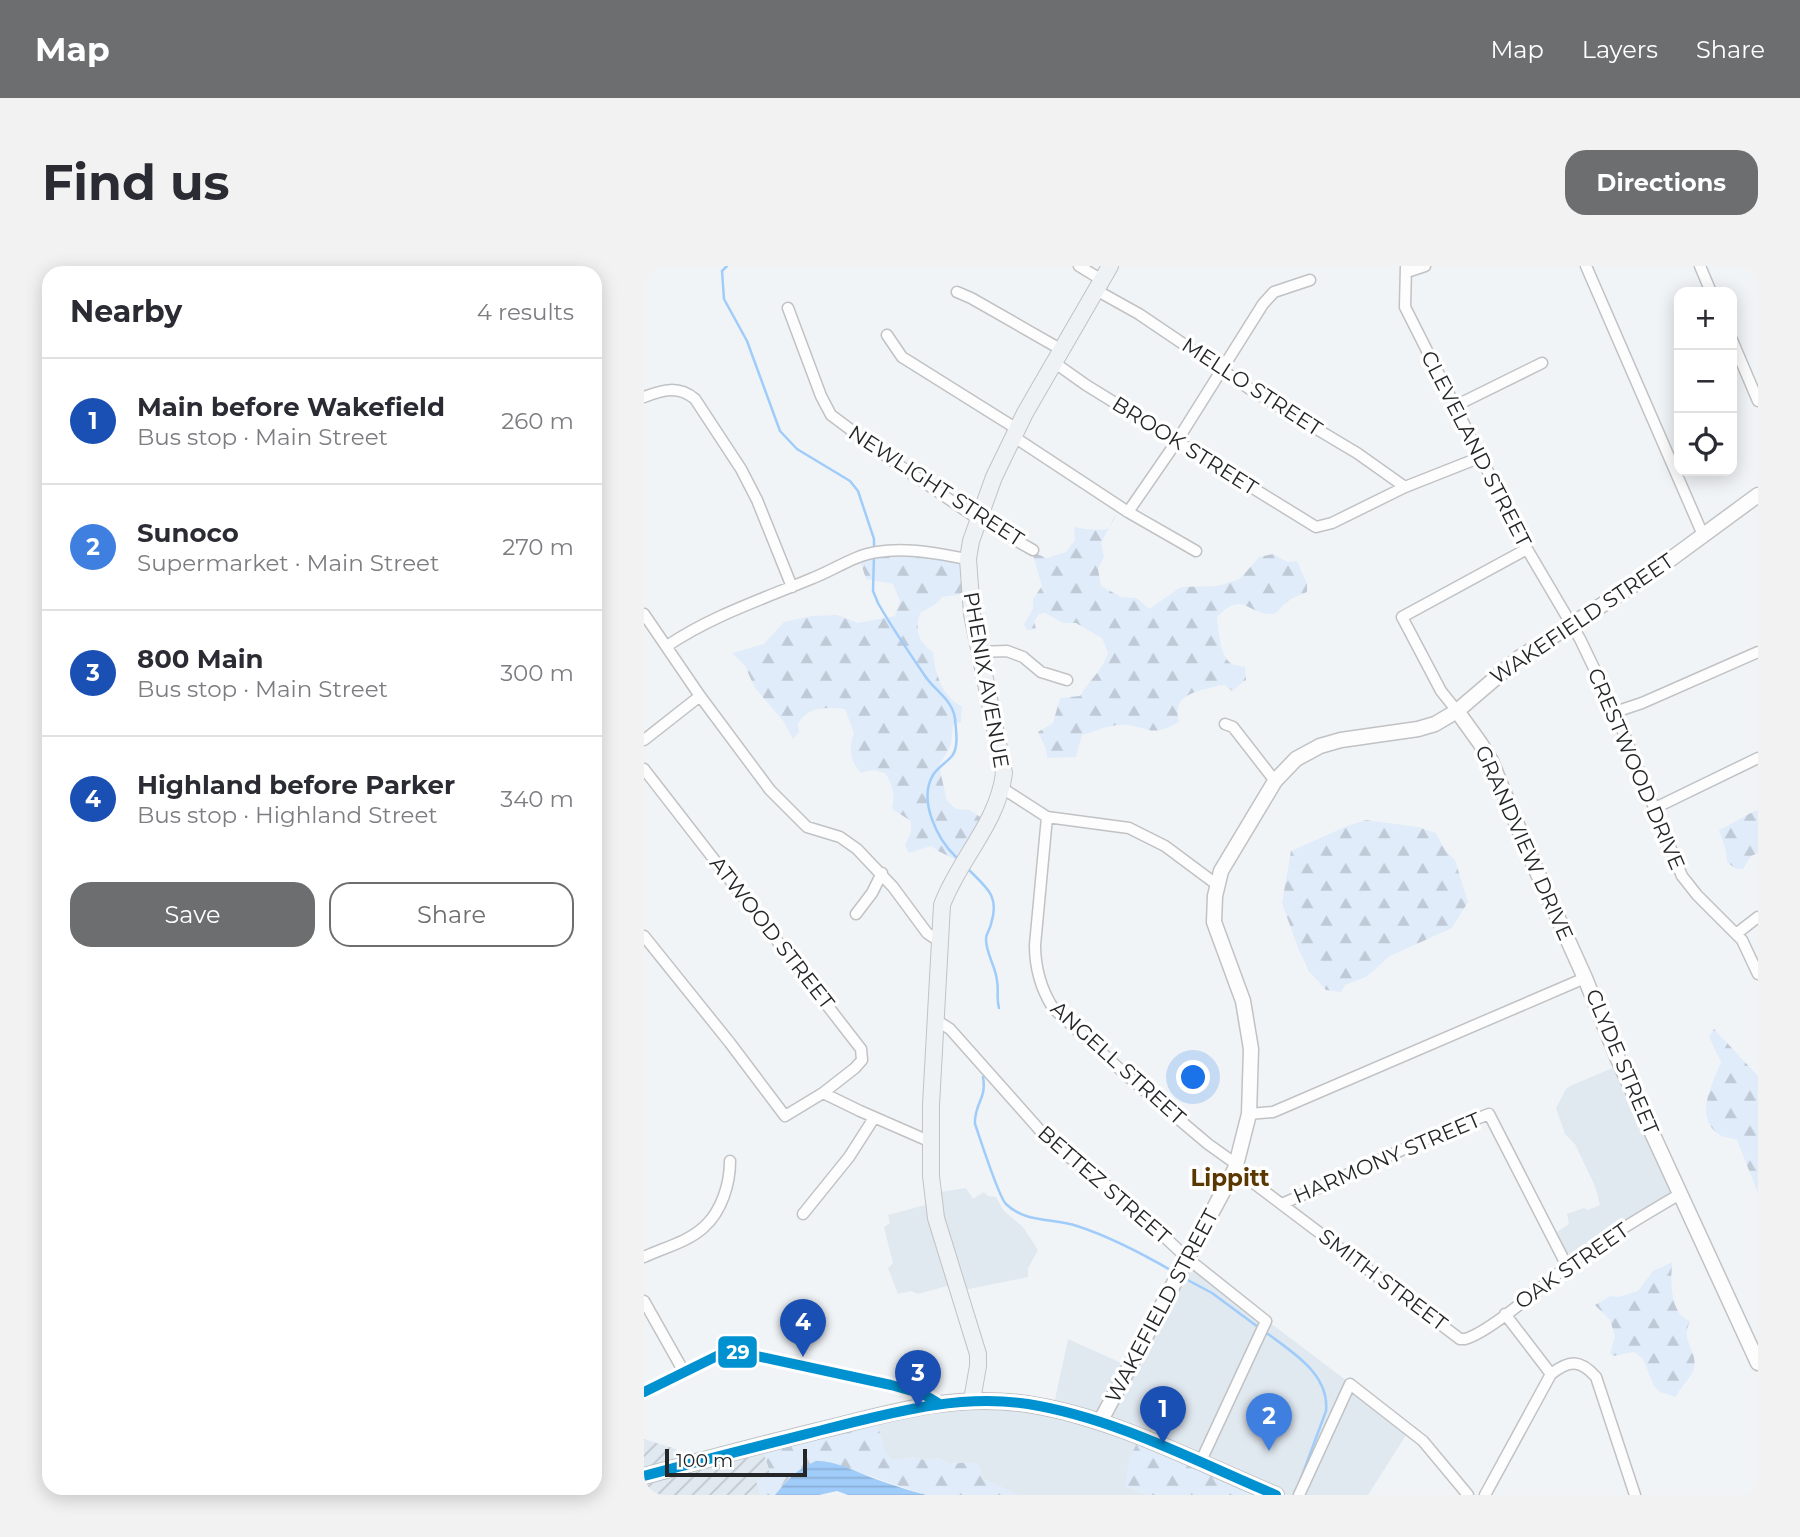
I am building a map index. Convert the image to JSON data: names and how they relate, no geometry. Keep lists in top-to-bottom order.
{
  "streets": {
    "main road": ["PHENIX AVENUE"],
    "street": [
      "MELLO STREET",
      "BROOK STREET",
      "CLEVELAND STREET",
      "NEWLIGHT STREET",
      "WAKEFIELD STREET",
      "CRESTWOOD DRIVE",
      "GRANDVIEW DRIVE",
      "ATWOOD STREET",
      "CLYDE STREET",
      "ANGELL STREET",
      "HARMONY STREET",
      "BETTEZ STREET",
      "OAK STREET",
      "SMITH STREET"
    ]
  },
  "crossings": [
    ["MELLO STREET", "BROOK STREET"],
    ["MELLO STREET", "PHENIX AVENUE"],
    ["BROOK STREET", "PHENIX AVENUE"],
    ["CLEVELAND STREET", "WAKEFIELD STREET"],
    ["CLEVELAND STREET", "CRESTWOOD DRIVE"],
    ["NEWLIGHT STREET", "PHENIX AVENUE"],
    ["WAKEFIELD STREET", "CRESTWOOD DRIVE"],
    ["WAKEFIELD STREET", "GRANDVIEW DRIVE"],
    ["WAKEFIELD STREET", "CLYDE STREET"],
    ["WAKEFIELD STREET", "ANGELL STREET"],
    ["WAKEFIELD STREET", "BETTEZ STREET"],
    ["WAKEFIELD STREET", "SMITH STREET"],
    ["PHENIX AVENUE", "BETTEZ STREET"],
    ["GRANDVIEW DRIVE", "CLYDE STREET"],
    ["CLYDE STREET", "OAK STREET"],
    ["ANGELL STREET", "SMITH STREET"],
    ["HARMONY STREET", "OAK STREET"],
    ["HARMONY STREET", "SMITH STREET"],
    ["OAK STREET", "SMITH STREET"]
  ],
  "districts": ["Lippitt"],
  "lines": ["transit line 29"],
  "scale_bar": "100 m",
  "page": {
    "header": "Map",
    "nav": ["Map", "Layers", "Share"],
    "buttons": [
      "Directions",
      ["Save", "Share"]
    ],
    "title": "Find us",
    "heading": ["Nearby", "4 results"],
    "map_buttons": ["+", "−"],
    "list": [
      {
        "mark": "1",
        "name": "Main before Wakefield",
        "note": "Bus stop · Main Street",
        "value": "260 m"
      },
      {
        "mark": "2",
        "name": "Sunoco",
        "note": "Supermarket · Main Street",
        "value": "270 m"
      },
      {
        "mark": "3",
        "name": "800 Main",
        "note": "Bus stop · Main Street",
        "value": "300 m"
      },
      {
        "mark": "4",
        "name": "Highland before Parker",
        "note": "Bus stop · Highland Street",
        "value": "340 m"
      }
    ],
    "pins": [
      "4",
      "3",
      "1",
      "2"
    ],
    "scale": "100 m"
  }
}
